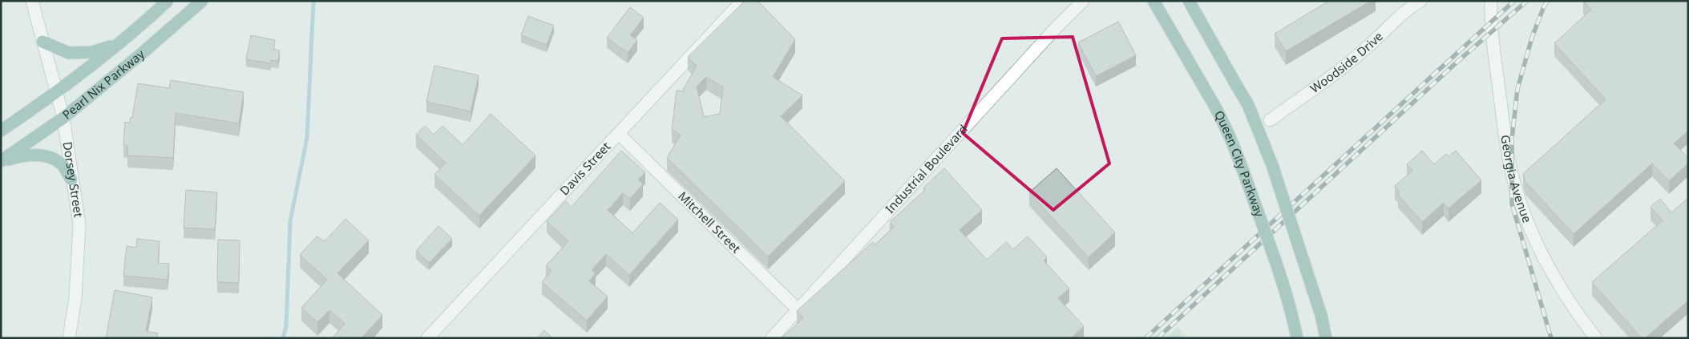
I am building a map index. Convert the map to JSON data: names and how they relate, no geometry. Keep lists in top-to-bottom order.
{
  "streets": {
    "main road": ["Pearl Nix Parkway", "Queen City Parkway"],
    "street": [
      "Woodside Drive",
      "Industrial Boulevard",
      "Davis Street",
      "Georgia Avenue",
      "Dorsey Street",
      "Mitchell Street"
    ]
  },
  "crossings": [
    ["Pearl Nix Parkway", "Dorsey Street"],
    ["Industrial Boulevard", "Mitchell Street"],
    ["Davis Street", "Mitchell Street"]
  ]
}
